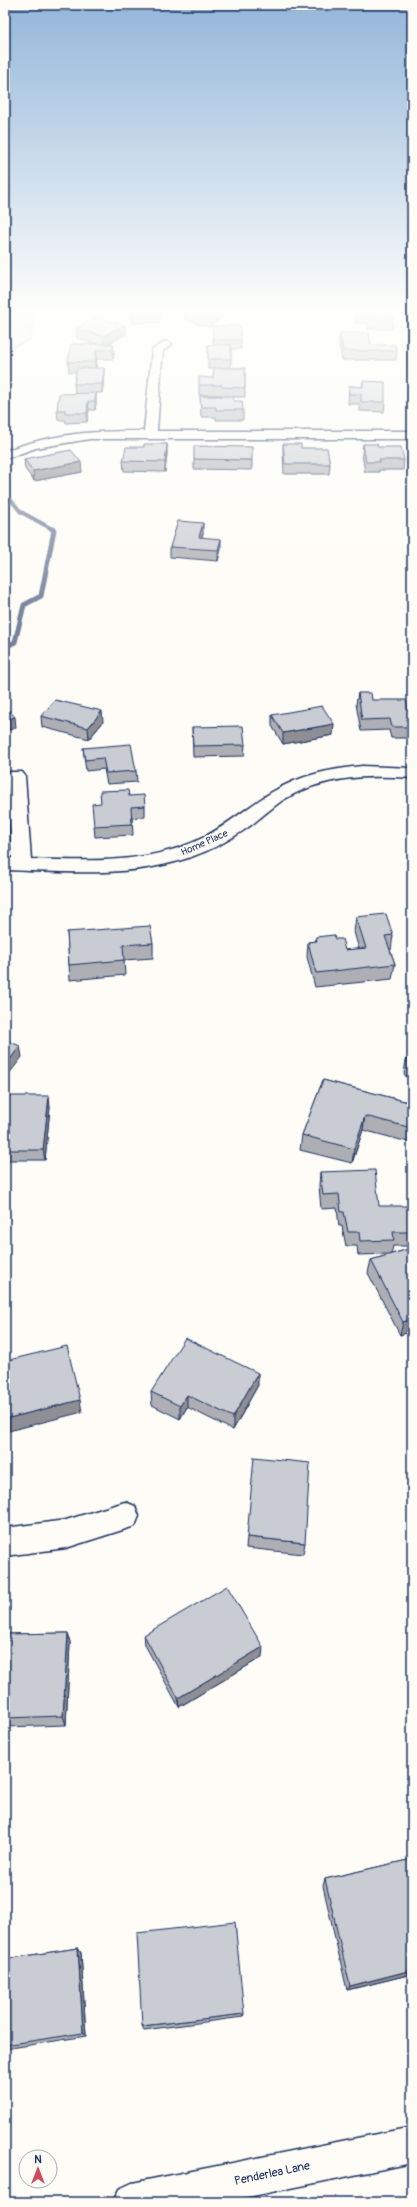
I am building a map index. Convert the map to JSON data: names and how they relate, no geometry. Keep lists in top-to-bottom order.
{
  "streets": {
    "street": ["Home Place", "Penderlea Lane"]
  },
  "north": "top"
}
